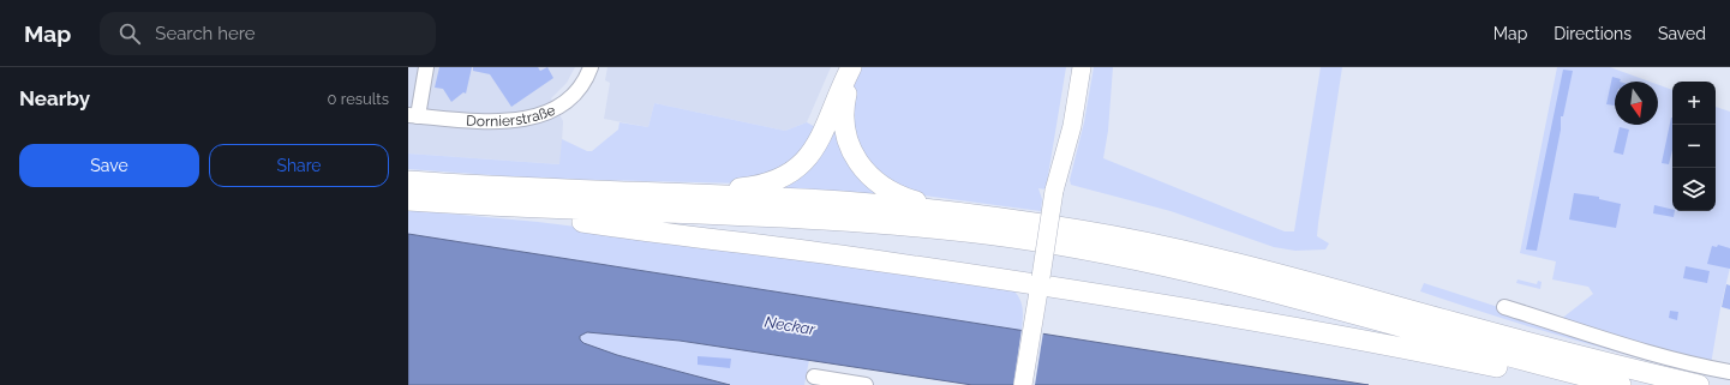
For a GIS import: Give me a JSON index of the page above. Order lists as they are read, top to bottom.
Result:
{
  "streets": {
    "street": ["Dornierstraße"]
  },
  "water": ["Neckar"],
  "north": "bottom",
  "page": {
    "header": "Map",
    "search": "Search here",
    "nav": ["Map", "Directions", "Saved"],
    "heading": ["Nearby", "0 results"],
    "map_buttons": ["+", "−"],
    "buttons": ["Save", "Share"]
  }
}
